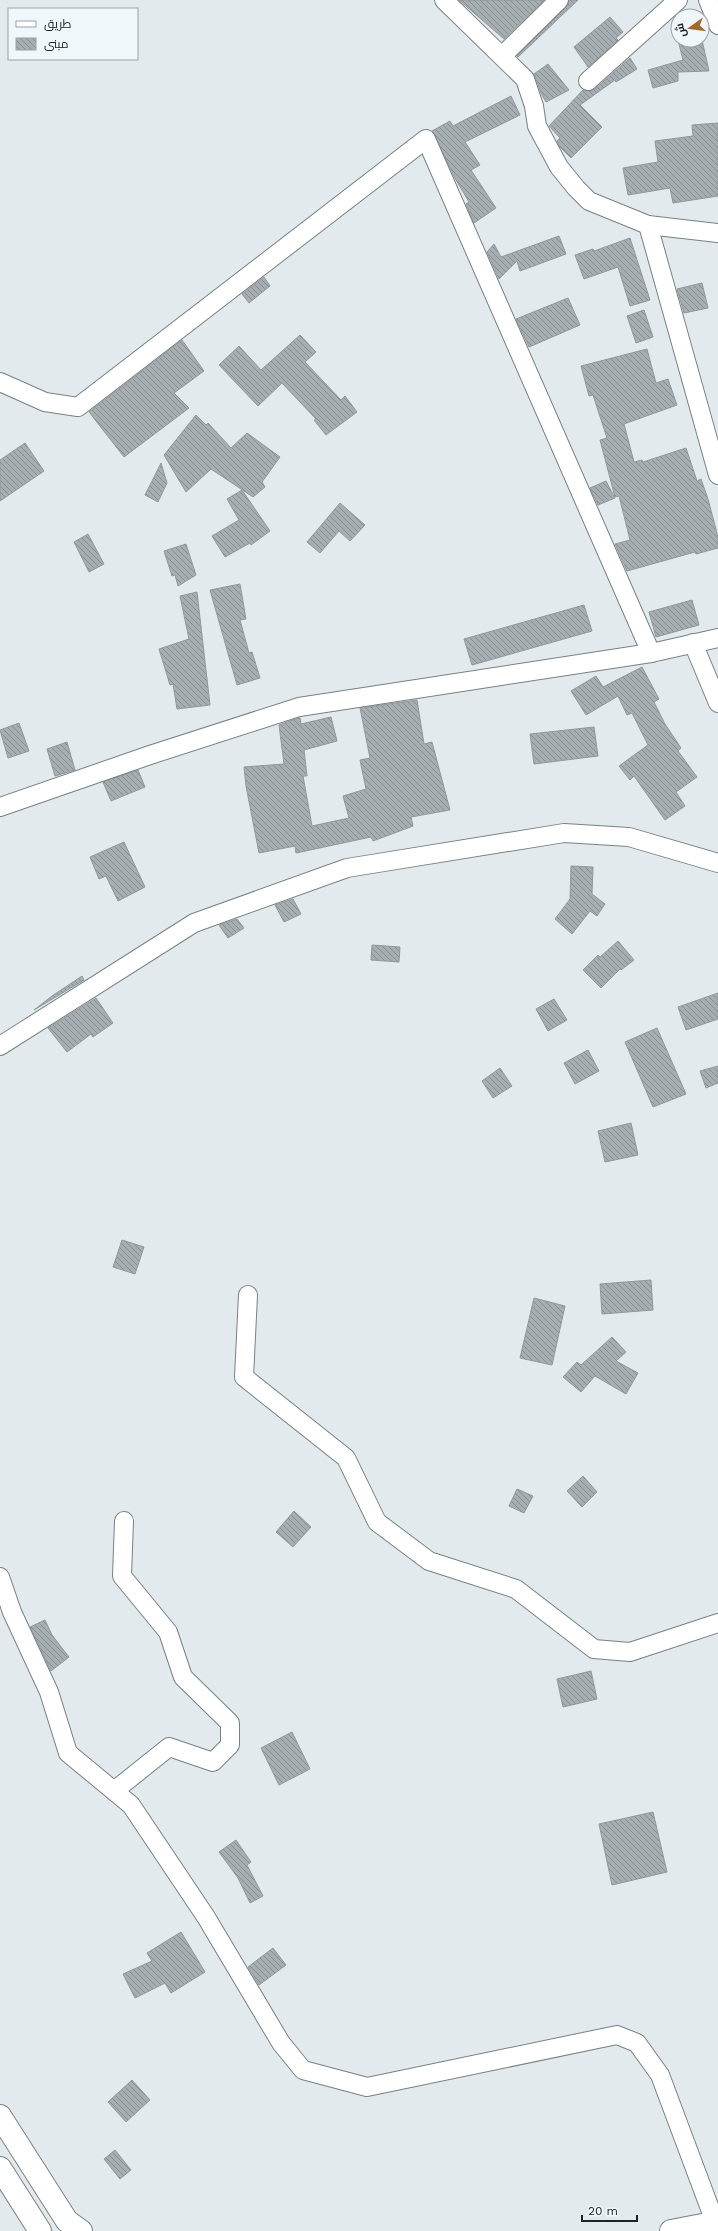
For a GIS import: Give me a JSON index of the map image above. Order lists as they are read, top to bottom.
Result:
{
  "legend": ["طريق", "مبنى"],
  "scale_bar": "20 m",
  "north": "left"
}
